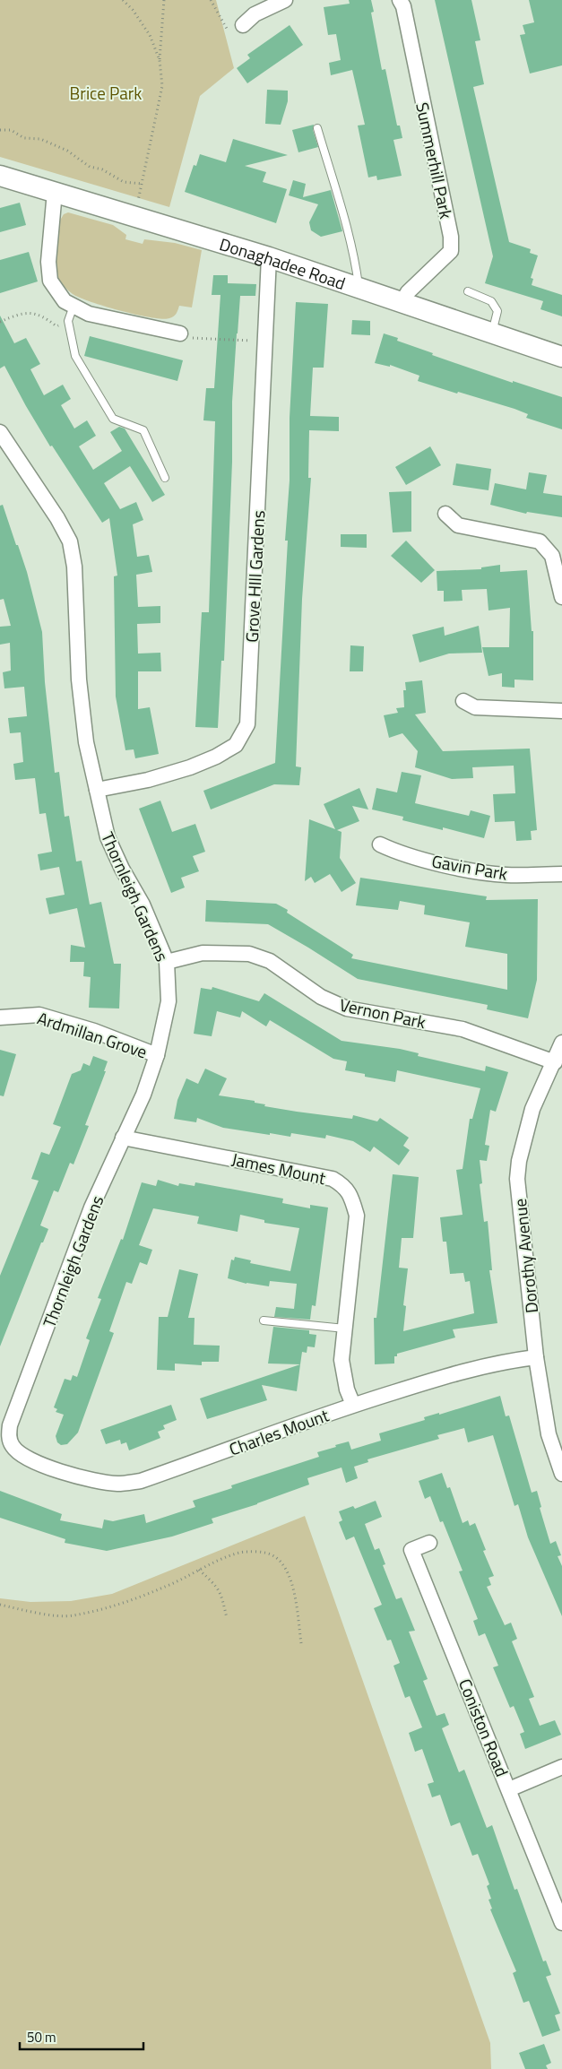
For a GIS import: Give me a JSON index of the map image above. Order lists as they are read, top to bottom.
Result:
{
  "streets": {
    "main road": ["Donaghadee Road"],
    "street": [
      "Summerhill Park",
      "Grove HIll Gardens",
      "Gavin Park",
      "Thornleigh Gardens",
      "Vernon Park",
      "Ardmillan Grove",
      "James Mount",
      "Dorothy Avenue",
      "Charles Mount",
      "Coniston Road"
    ]
  },
  "crossings": [
    ["Summerhill Park", "Donaghadee Road"],
    ["Donaghadee Road", "Grove HIll Gardens"],
    ["Grove HIll Gardens", "Thornleigh Gardens"],
    ["Thornleigh Gardens", "Vernon Park"],
    ["Thornleigh Gardens", "Ardmillan Grove"],
    ["Thornleigh Gardens", "James Mount"],
    ["Thornleigh Gardens", "Charles Mount"],
    ["Vernon Park", "Dorothy Avenue"],
    ["James Mount", "Charles Mount"],
    ["Dorothy Avenue", "Charles Mount"]
  ],
  "parks": ["Brice Park"],
  "scale_bar": "50 m"
}
